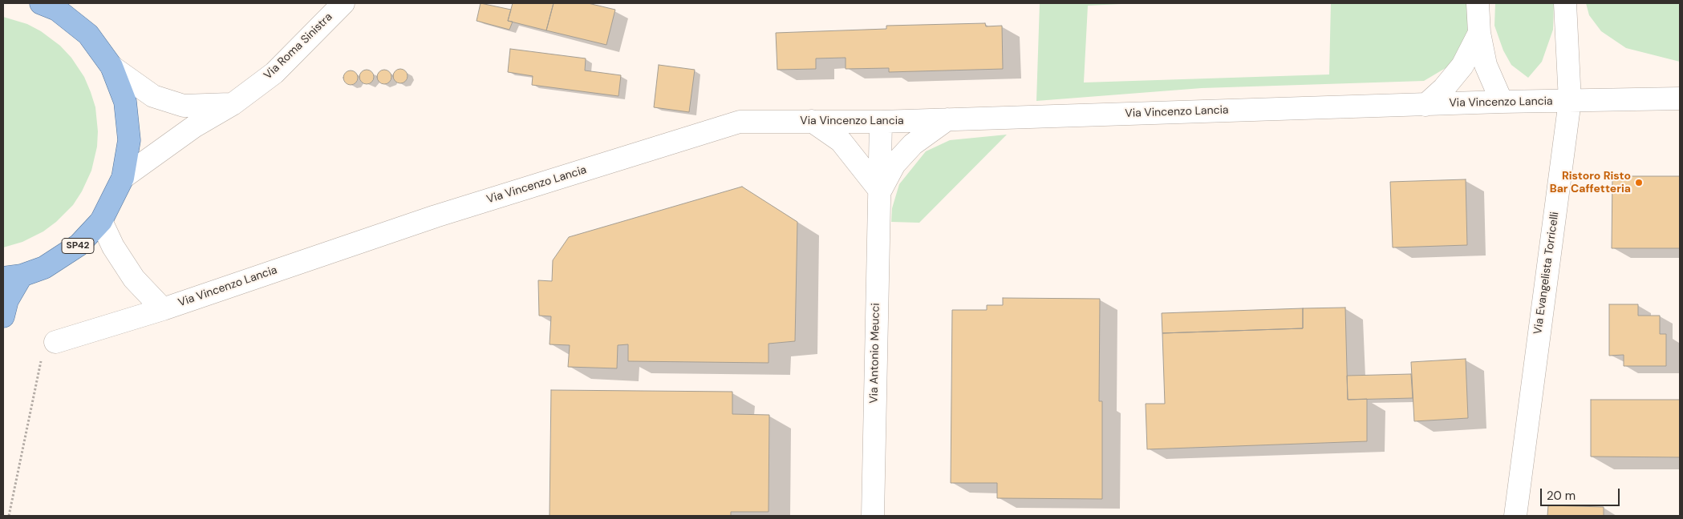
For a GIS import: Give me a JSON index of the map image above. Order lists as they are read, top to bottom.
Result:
{
  "streets": {
    "main road": ["Via Roma Sinistra", "SP42"],
    "street": ["Via Vincenzo Lancia", "Via Evangelista Torricelli", "Via Antonio Meucci"]
  },
  "crossings": [
    ["Via Roma Sinistra", "Via Vincenzo Lancia"],
    ["Via Vincenzo Lancia", "Via Evangelista Torricelli"],
    ["Via Vincenzo Lancia", "Via Antonio Meucci"]
  ],
  "places": ["Ristoro Risto Bar Caffetteria"],
  "scale_bar": "20 m"
}
